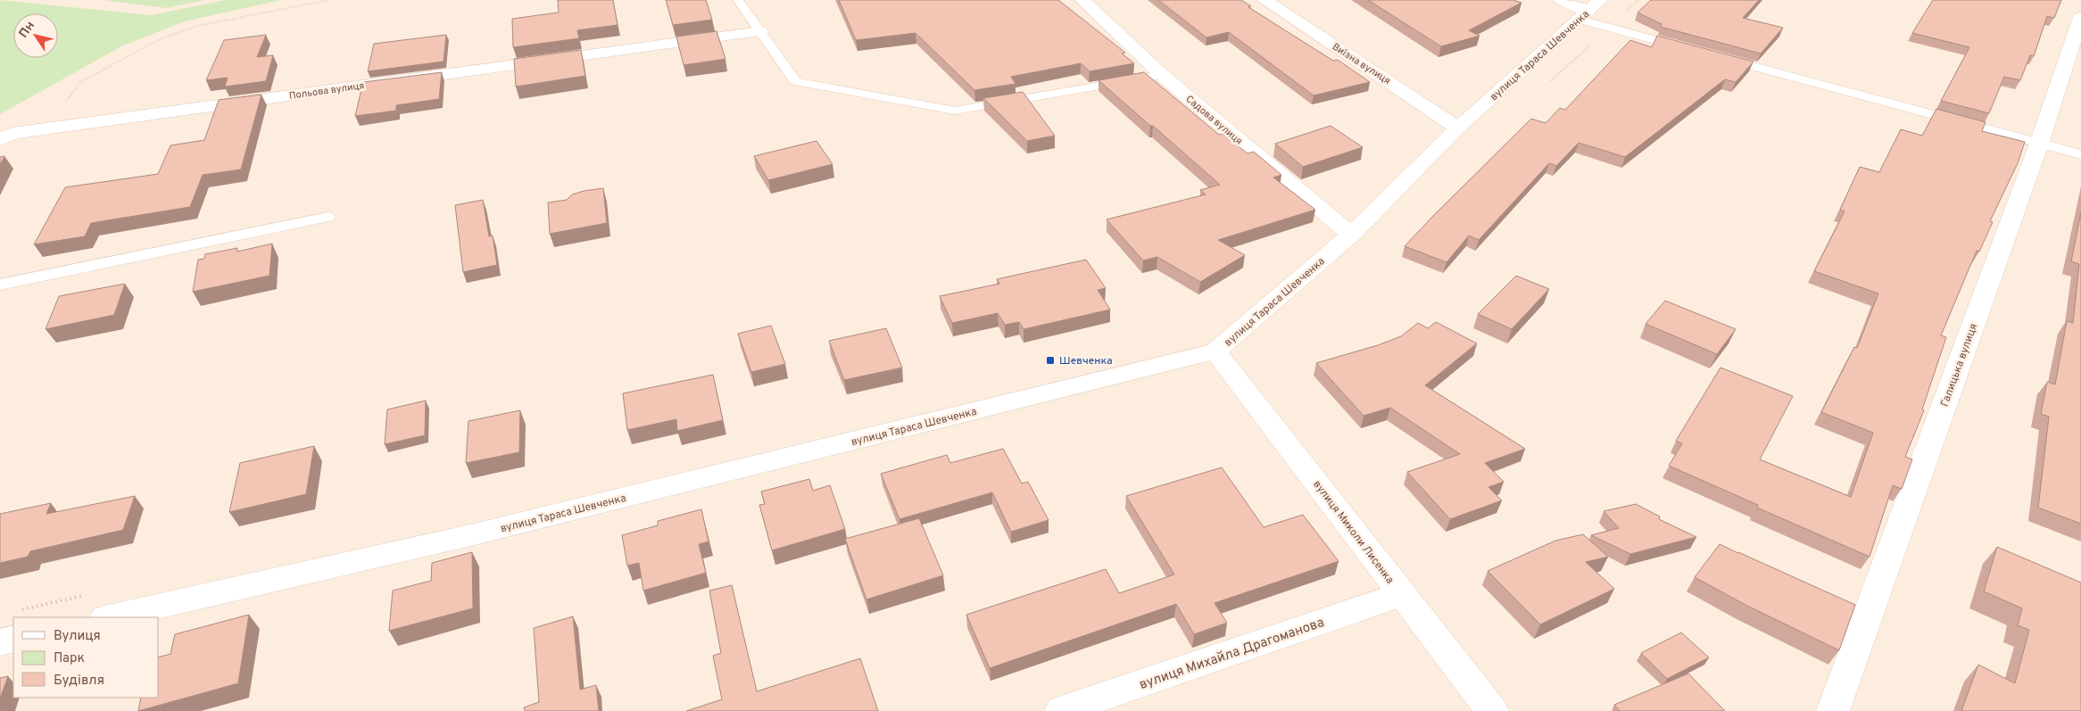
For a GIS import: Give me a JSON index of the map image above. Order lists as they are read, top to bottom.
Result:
{
  "streets": {
    "street": [
      "вулиця Тараса Шевченка",
      "Виїзна вулиця",
      "Польова вулиця",
      "Садова вулиця",
      "Галицька вулиця",
      "вулиця Миколи Лисенка",
      "вулиця Михайла Драгоманова"
    ]
  },
  "crossings": [
    ["вулиця Тараса Шевченка", "Виїзна вулиця"],
    ["вулиця Тараса Шевченка", "Садова вулиця"],
    ["вулиця Тараса Шевченка", "вулиця Миколи Лисенка"],
    ["вулиця Миколи Лисенка", "вулиця Михайла Драгоманова"]
  ],
  "places": {
    "transit": ["Шевченка"]
  },
  "legend": ["Вулиця", "Парк", "Будівля"],
  "north": "top left"
}
